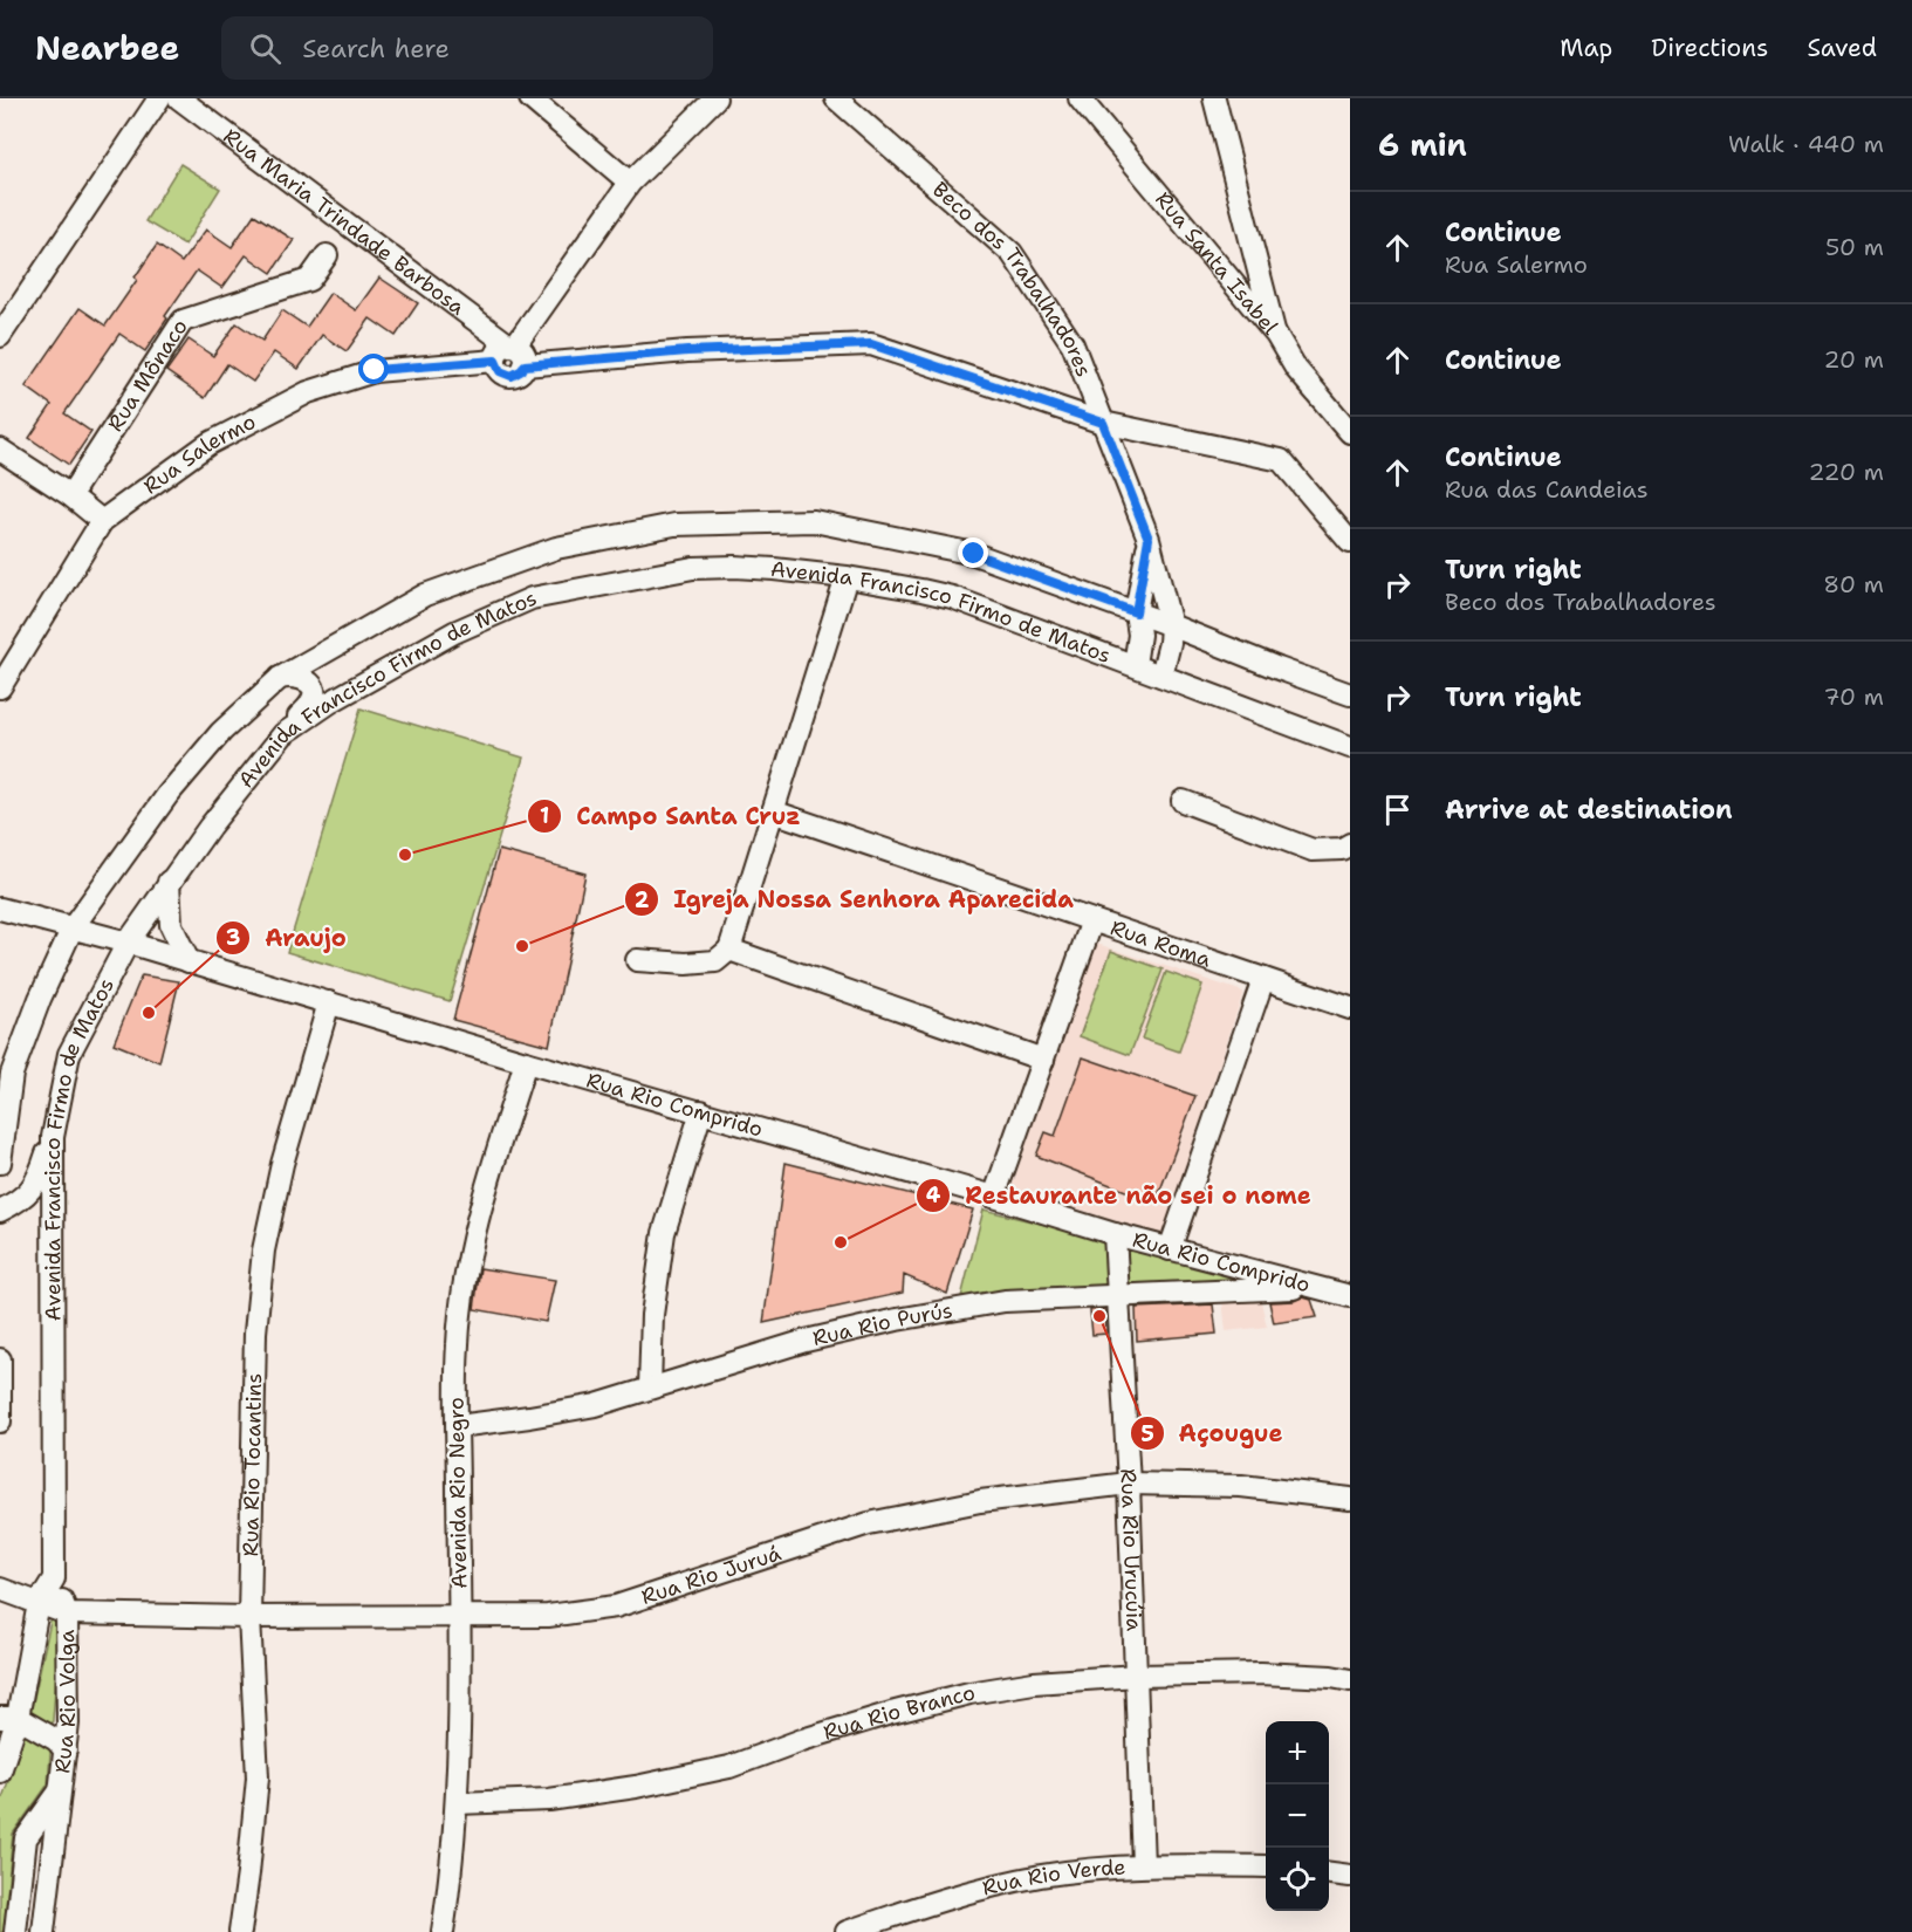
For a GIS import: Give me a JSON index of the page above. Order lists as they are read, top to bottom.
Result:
{
  "streets": {
    "street": [
      "Rua Maria Trindade Barbosa",
      "Rua Santa Isabel",
      "Beco dos Trabalhadores",
      "Rua Mônaco",
      "Rua Salermo",
      "Avenida Francisco Firmo de Matos",
      "Rua Roma",
      "Rua Rio Comprido",
      "Rua Rio Purús",
      "Rua Rio Tocantins",
      "Avenida Rio Negro",
      "Rua Rio Urucúia",
      "Rua Rio Juruá",
      "Rua Rio Volga",
      "Rua Rio Branco",
      "Rua Rio Verde"
    ]
  },
  "crossings": [
    ["Rua Maria Trindade Barbosa", "Rua Salermo"],
    ["Beco dos Trabalhadores", "Rua Salermo"],
    ["Beco dos Trabalhadores", "Avenida Francisco Firmo de Matos"],
    ["Avenida Francisco Firmo de Matos", "Rua Rio Comprido"],
    ["Avenida Francisco Firmo de Matos", "Rua Rio Juruá"],
    ["Avenida Francisco Firmo de Matos", "Rua Rio Volga"],
    ["Rua Rio Comprido", "Rua Rio Purús"],
    ["Rua Rio Comprido", "Rua Rio Tocantins"],
    ["Rua Rio Comprido", "Avenida Rio Negro"],
    ["Rua Rio Comprido", "Rua Rio Urucúia"],
    ["Rua Rio Purús", "Avenida Rio Negro"],
    ["Rua Rio Purús", "Rua Rio Urucúia"],
    ["Rua Rio Tocantins", "Rua Rio Juruá"],
    ["Avenida Rio Negro", "Rua Rio Juruá"],
    ["Avenida Rio Negro", "Rua Rio Branco"],
    ["Rua Rio Urucúia", "Rua Rio Juruá"],
    ["Rua Rio Urucúia", "Rua Rio Branco"],
    ["Rua Rio Urucúia", "Rua Rio Verde"],
    ["Rua Rio Juruá", "Rua Rio Volga"]
  ],
  "places": [
    "Campo Santa Cruz",
    "Igreja Nossa Senhora Aparecida",
    "Araujo",
    "Restaurante não sei o nome",
    "Açougue"
  ],
  "page": {
    "header": "Nearbee",
    "search": "Search here",
    "nav": ["Map", "Directions", "Saved"],
    "heading": ["6 min", "Walk · 440 m"],
    "list": [
      ["Continue", "Rua Salermo", "50 m"],
      ["Continue", "20 m"],
      ["Continue", "Rua das Candeias", "220 m"],
      ["Turn right", "Beco dos Trabalhadores", "80 m"],
      ["Turn right", "70 m"],
      "Arrive at destination"
    ],
    "map_buttons": ["+", "−"]
  }
}
